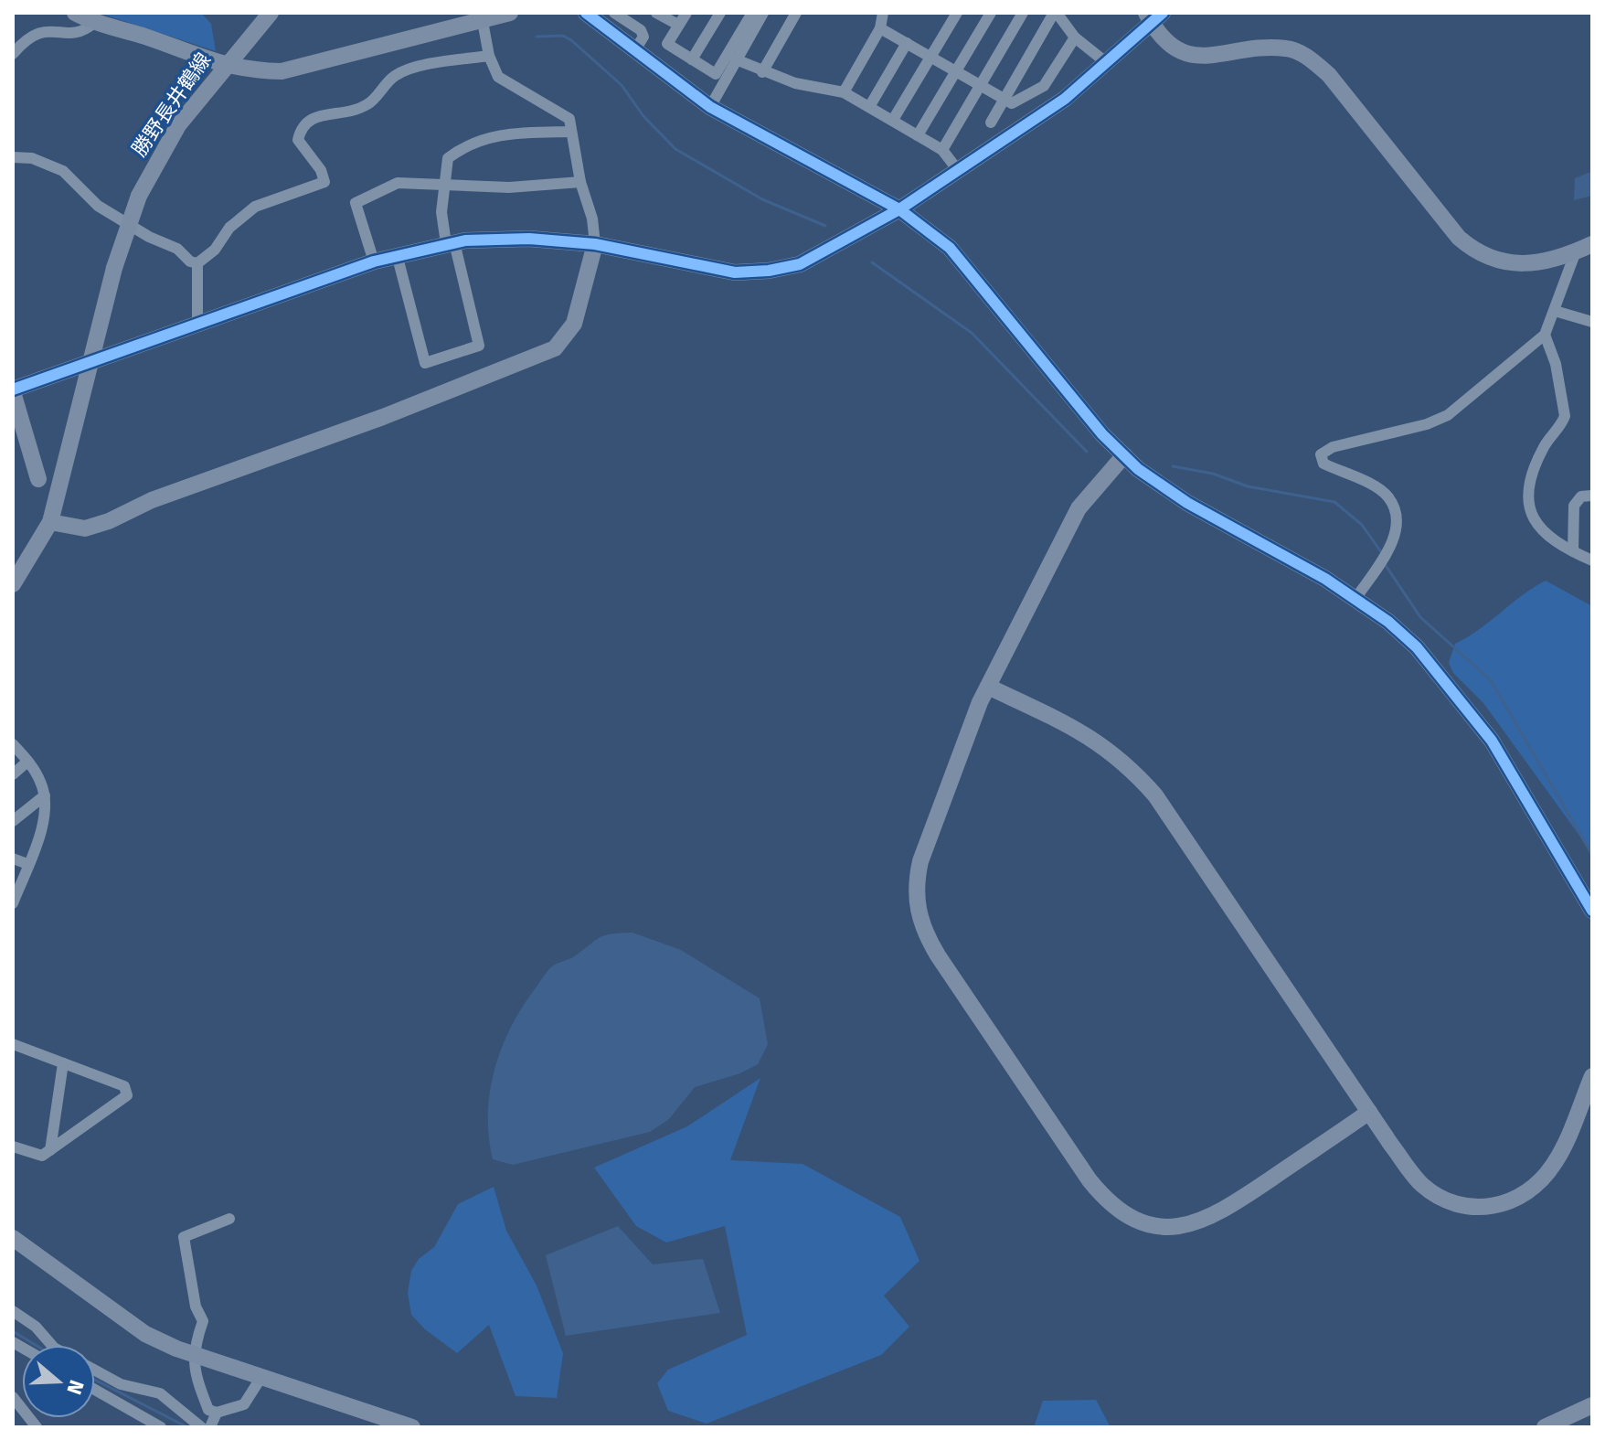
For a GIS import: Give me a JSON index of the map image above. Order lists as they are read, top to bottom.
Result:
{
  "streets": {
    "street": ["勝野長井鶴線"]
  },
  "north": "right"
}
